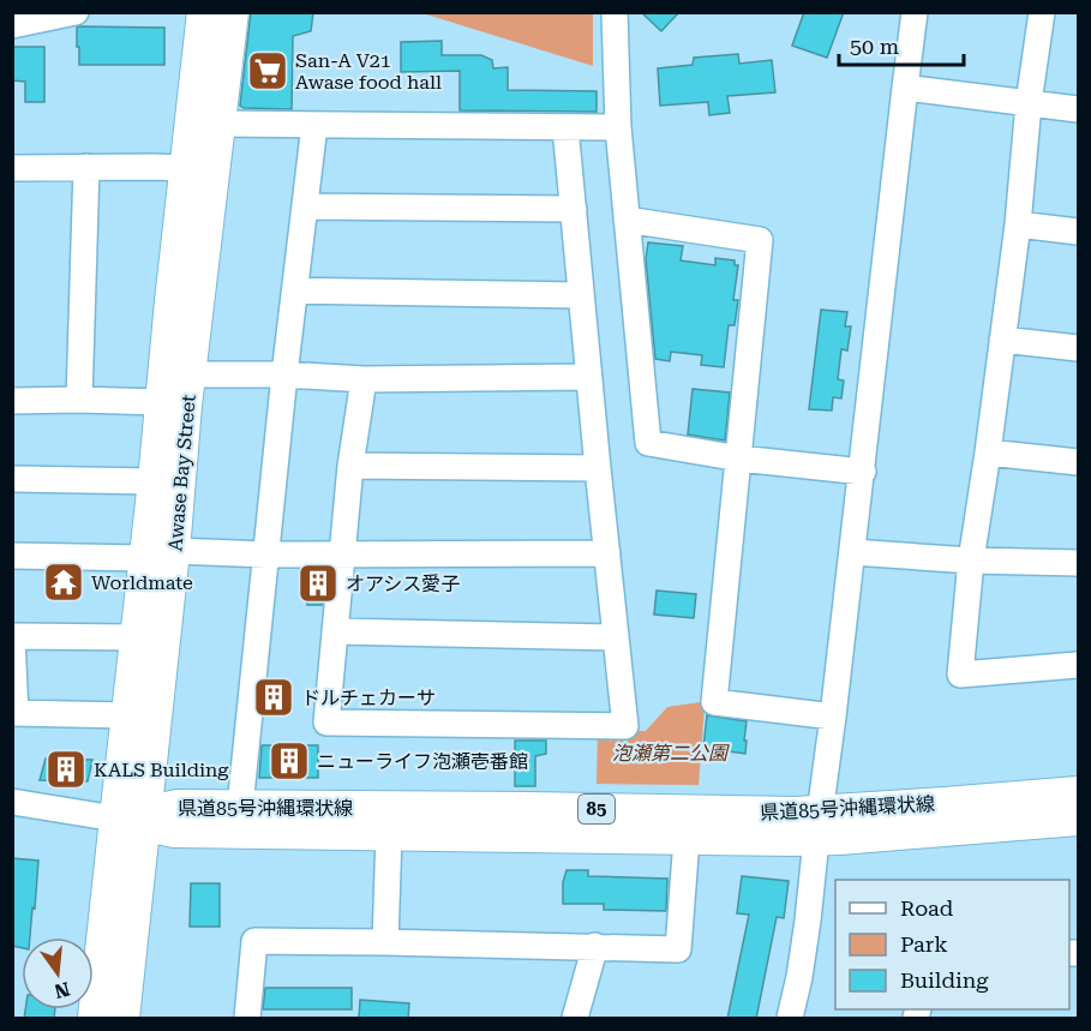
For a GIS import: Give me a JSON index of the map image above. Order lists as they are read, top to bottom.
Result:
{
  "streets": {
    "main road": ["Awase Bay Street", "県道85号沖縄環状線", "85"]
  },
  "crossings": [
    ["Awase Bay Street", "県道85号沖縄環状線"]
  ],
  "parks": ["泡瀬第二公園"],
  "places": {
    "supermarket": ["San-A V21 Awase food hall"],
    "temple": ["Worldmate"],
    "building": [
      "オアシス愛子",
      "ドルチェカーサ",
      "ニューライフ泡瀬壱番館",
      "KALS Building"
    ]
  },
  "legend": ["Road", "Park", "Building"],
  "scale_bar": "50 m",
  "north": "bottom"
}
